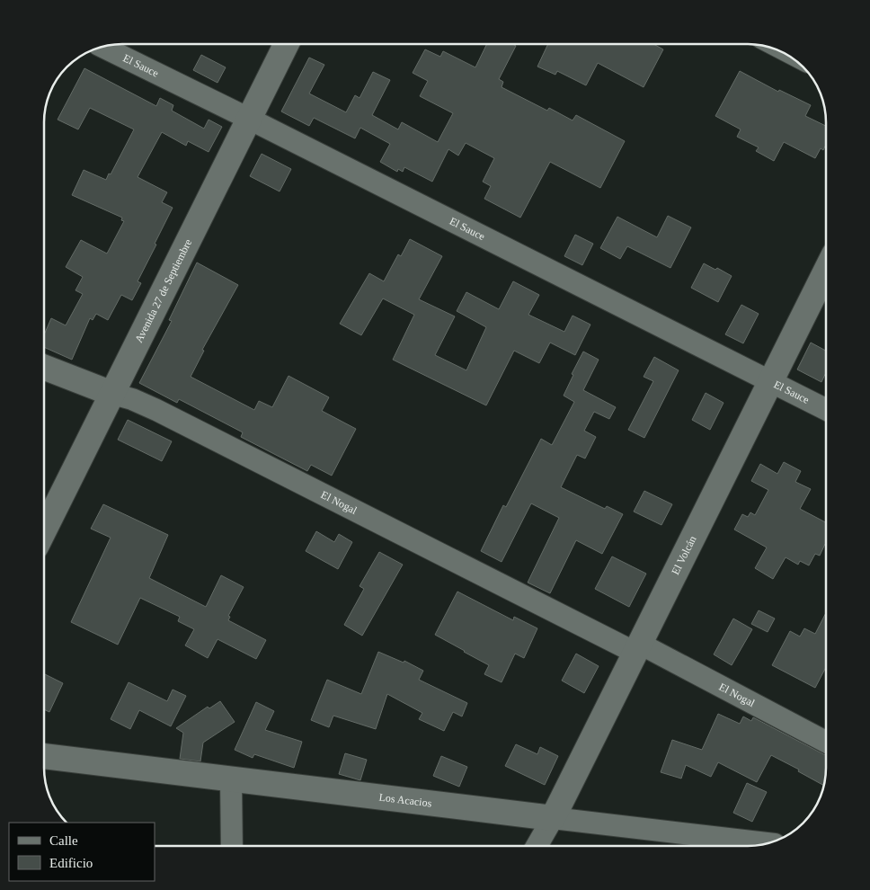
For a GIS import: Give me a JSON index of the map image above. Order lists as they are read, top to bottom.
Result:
{
  "streets": {
    "street": [
      "El Sauce",
      "Avenida 27 de Septiembre",
      "El Nogal",
      "El Volcán",
      "Los Acacios"
    ]
  },
  "crossings": [
    ["El Sauce", "Avenida 27 de Septiembre"],
    ["El Sauce", "El Volcán"],
    ["Avenida 27 de Septiembre", "El Nogal"],
    ["El Nogal", "El Volcán"],
    ["El Volcán", "Los Acacios"]
  ],
  "legend": ["Calle", "Edificio"]
}
